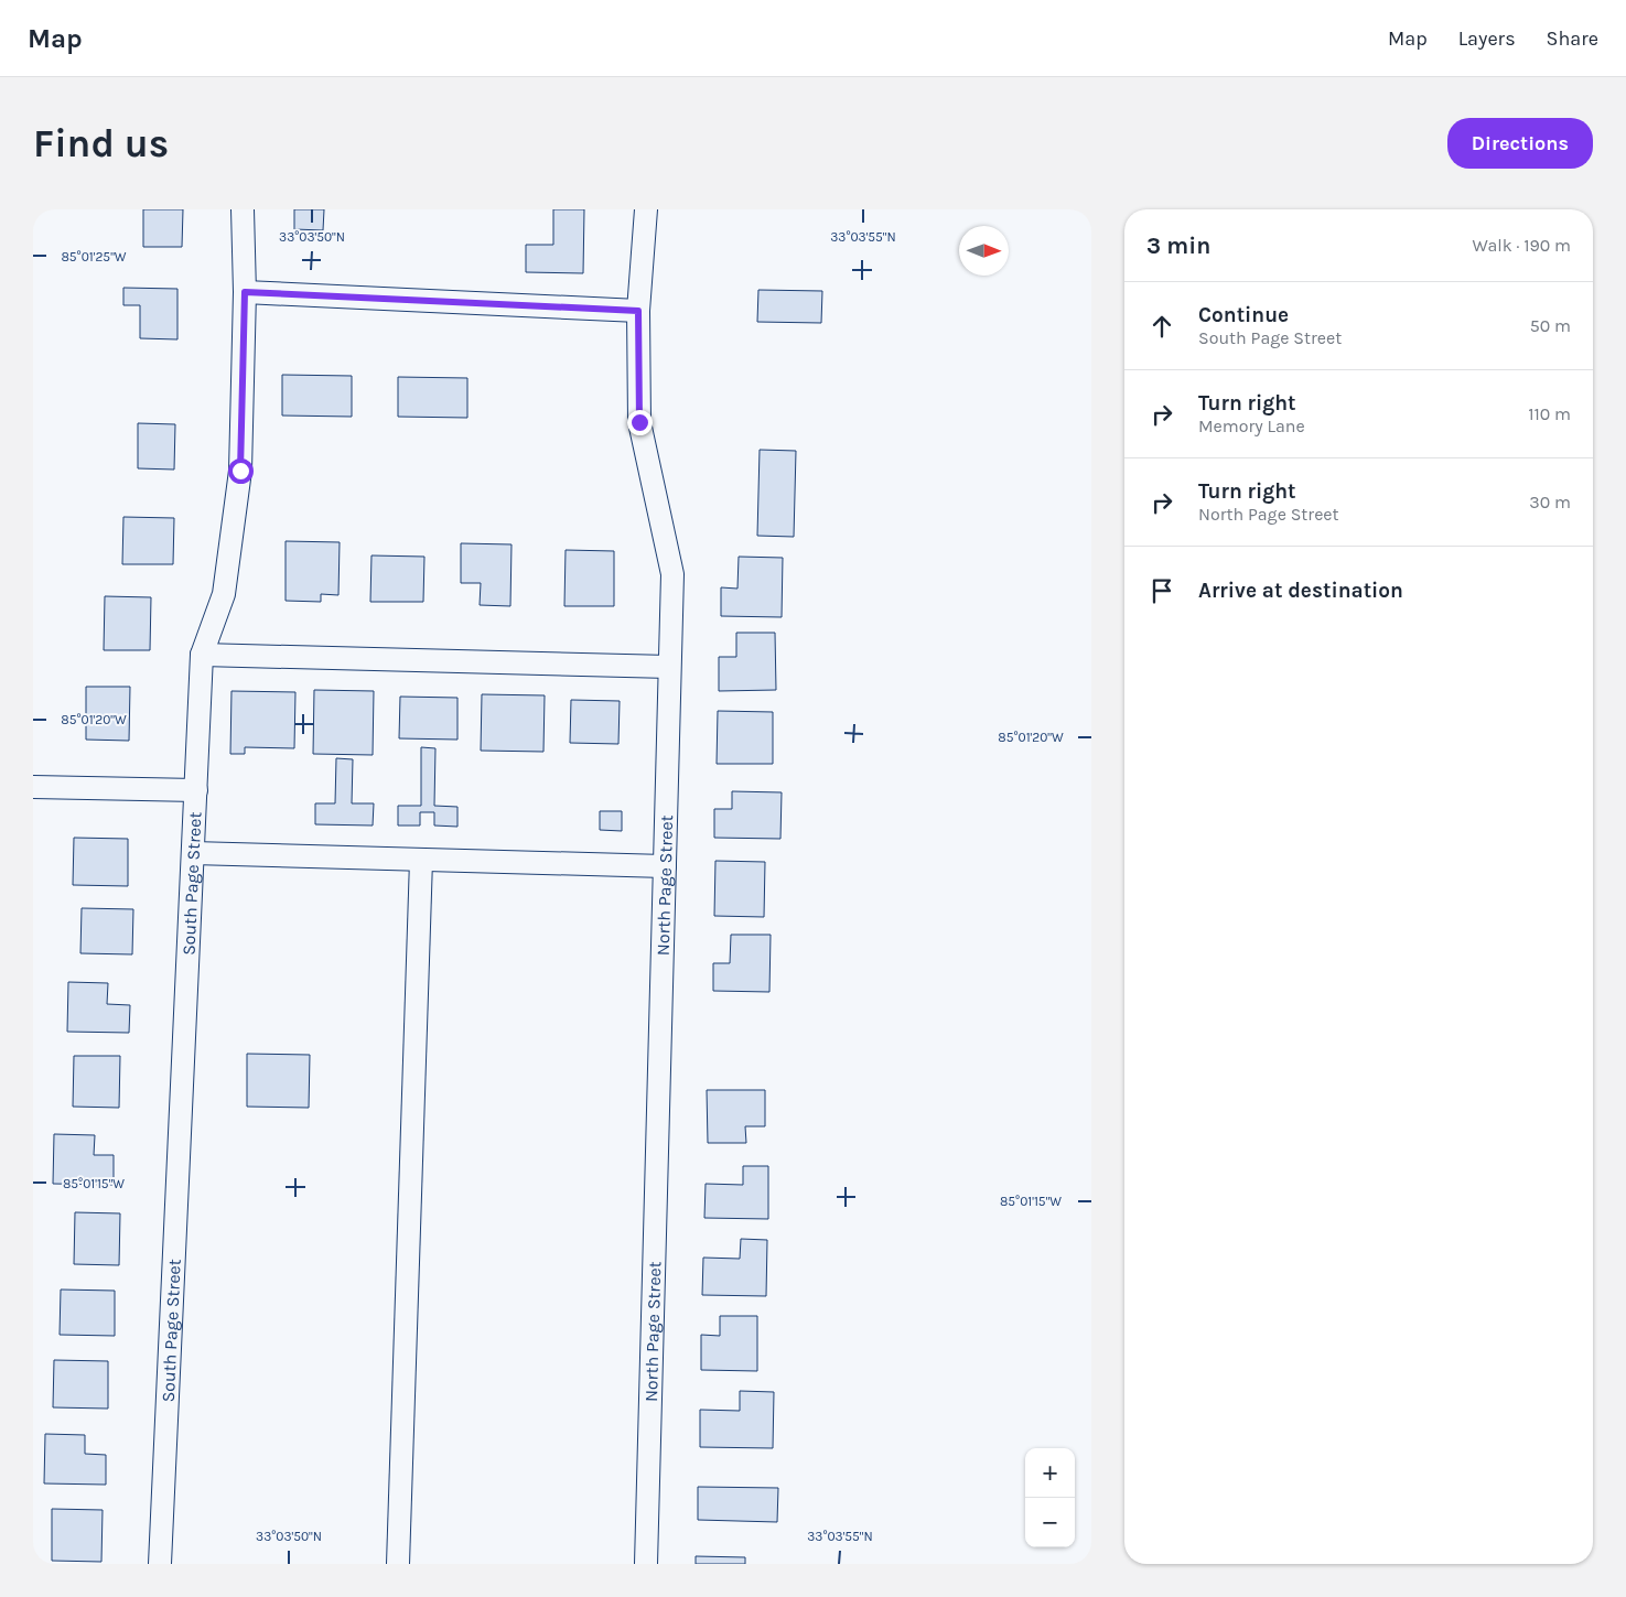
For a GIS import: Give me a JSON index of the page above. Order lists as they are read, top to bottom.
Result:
{
  "streets": {
    "street": ["South Page Street", "North Page Street"]
  },
  "north": "right",
  "page": {
    "header": "Map",
    "nav": ["Map", "Layers", "Share"],
    "buttons": "Directions",
    "title": "Find us",
    "heading": ["3 min", "Walk · 190 m"],
    "list": [
      ["Continue", "South Page Street", "50 m"],
      ["Turn right", "Memory Lane", "110 m"],
      ["Turn right", "North Page Street", "30 m"],
      "Arrive at destination"
    ],
    "map_buttons": ["+", "−"]
  },
  "coordinates": [
    "33°03'50\"N",
    "33°03'55\"N",
    "85°01'25\"W",
    "85°01'20\"W",
    "85°01'15\"W"
  ]
}
